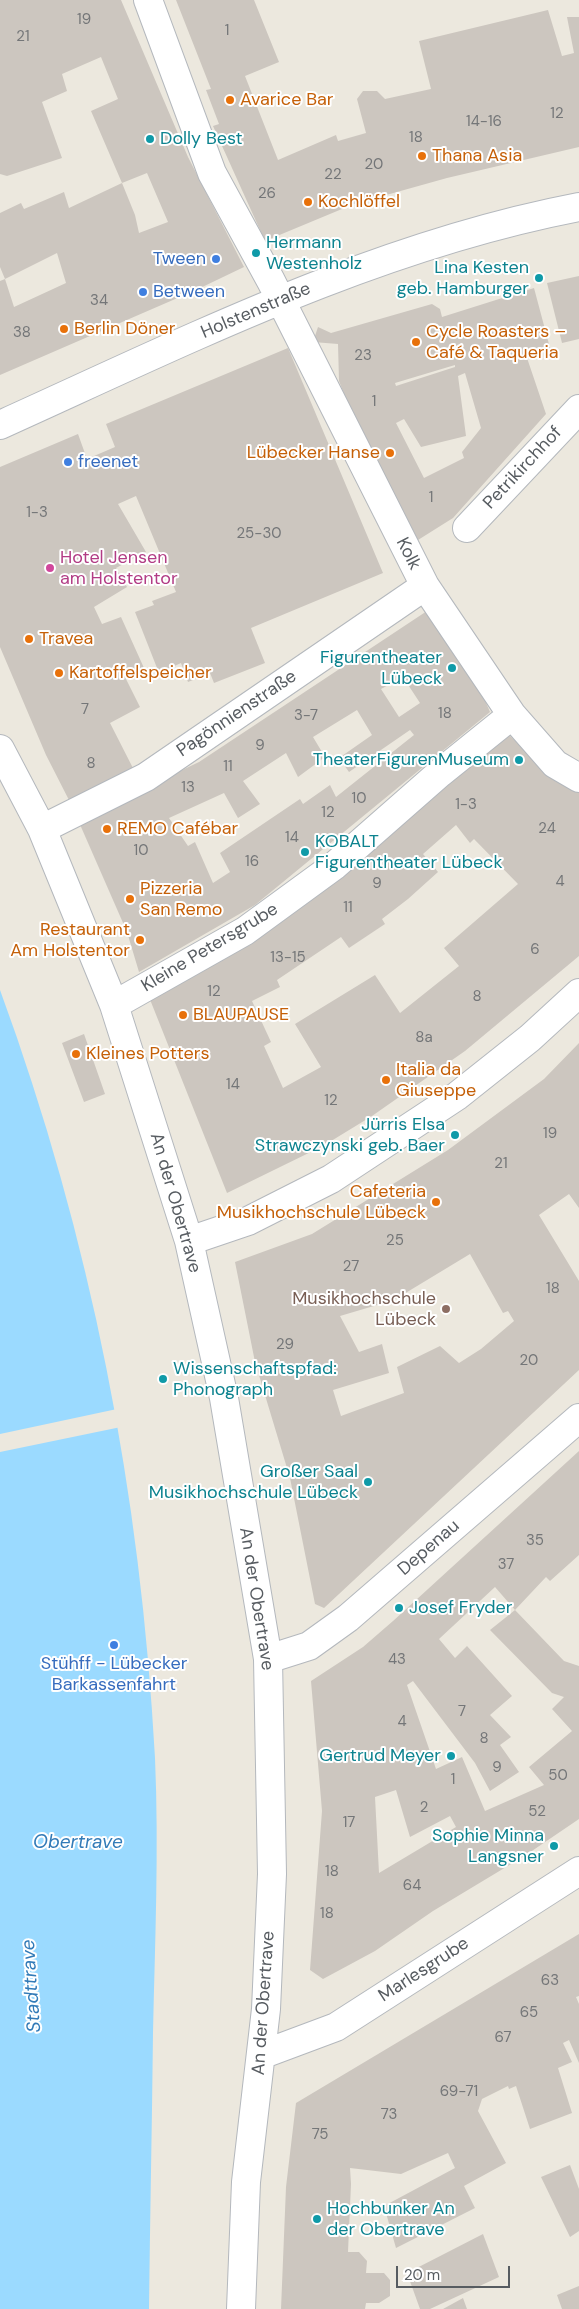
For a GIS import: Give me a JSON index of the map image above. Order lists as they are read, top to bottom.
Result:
{
  "streets": {
    "street": [
      "Holstenstraße",
      "Petrikirchhof",
      "Kolk",
      "Pagönnienstraße",
      "Kleine Petersgrube",
      "An der Obertrave",
      "Depenau",
      "Marlesgrube"
    ]
  },
  "crossings": [
    ["Holstenstraße", "Kolk"],
    ["Kolk", "Pagönnienstraße"],
    ["Kolk", "Kleine Petersgrube"],
    ["Pagönnienstraße", "An der Obertrave"],
    ["Kleine Petersgrube", "An der Obertrave"],
    ["An der Obertrave", "Depenau"],
    ["An der Obertrave", "Marlesgrube"]
  ],
  "water": ["Obertrave", "Stadttrave"],
  "places": [
    "Avarice Bar",
    "Dolly Best",
    "Thana Asia",
    "Kochlöffel",
    "Hermann Westenholz",
    "Tween",
    "Lina Kesten geb. Hamburger",
    "Between",
    "Berlin Döner",
    "Cycle Roasters – Café & Taqueria",
    "Lübecker Hanse",
    "freenet",
    "Hotel Jensen am Holstentor",
    "Travea",
    "Figurentheater Lübeck",
    "Kartoffelspeicher",
    "TheaterFigurenMuseum",
    "REMO Cafébar",
    "KOBALT Figurentheater Lübeck",
    "Pizzeria San Remo",
    "Restaurant Am Holstentor",
    "BLAUPAUSE",
    "Kleines Potters",
    "Italia da Giuseppe",
    "Jürris Elsa Strawczynski geb. Baer",
    "Cafeteria Musikhochschule Lübeck",
    "Musikhochschule Lübeck",
    "Wissenschaftspfad: Phonograph",
    "Großer Saal Musikhochschule Lübeck",
    "Josef Fryder",
    "Stühff - Lübecker Barkassenfahrt",
    "Gertrud Meyer",
    "Sophie Minna Langsner",
    "Hochbunker An der Obertrave"
  ],
  "house_numbers": [
    "19",
    "1",
    "21",
    "12",
    "14-16",
    "18",
    "20",
    "22",
    "26",
    "34",
    "38",
    "23",
    "1",
    "1",
    "1-3",
    "25-30",
    "7",
    "18",
    "3-7",
    "9",
    "8",
    "11",
    "13",
    "10",
    "1-3",
    "12",
    "24",
    "14",
    "10",
    "16",
    "4",
    "9",
    "11",
    "6",
    "13-15",
    "12",
    "8",
    "8a",
    "14",
    "12",
    "19",
    "21",
    "25",
    "27",
    "18",
    "29",
    "20",
    "35",
    "37",
    "43",
    "7",
    "4",
    "8",
    "9",
    "50",
    "1",
    "2",
    "52",
    "17",
    "18",
    "64",
    "18",
    "63",
    "65",
    "67",
    "69-71",
    "73",
    "75"
  ],
  "scale_bar": "20 m"
}
